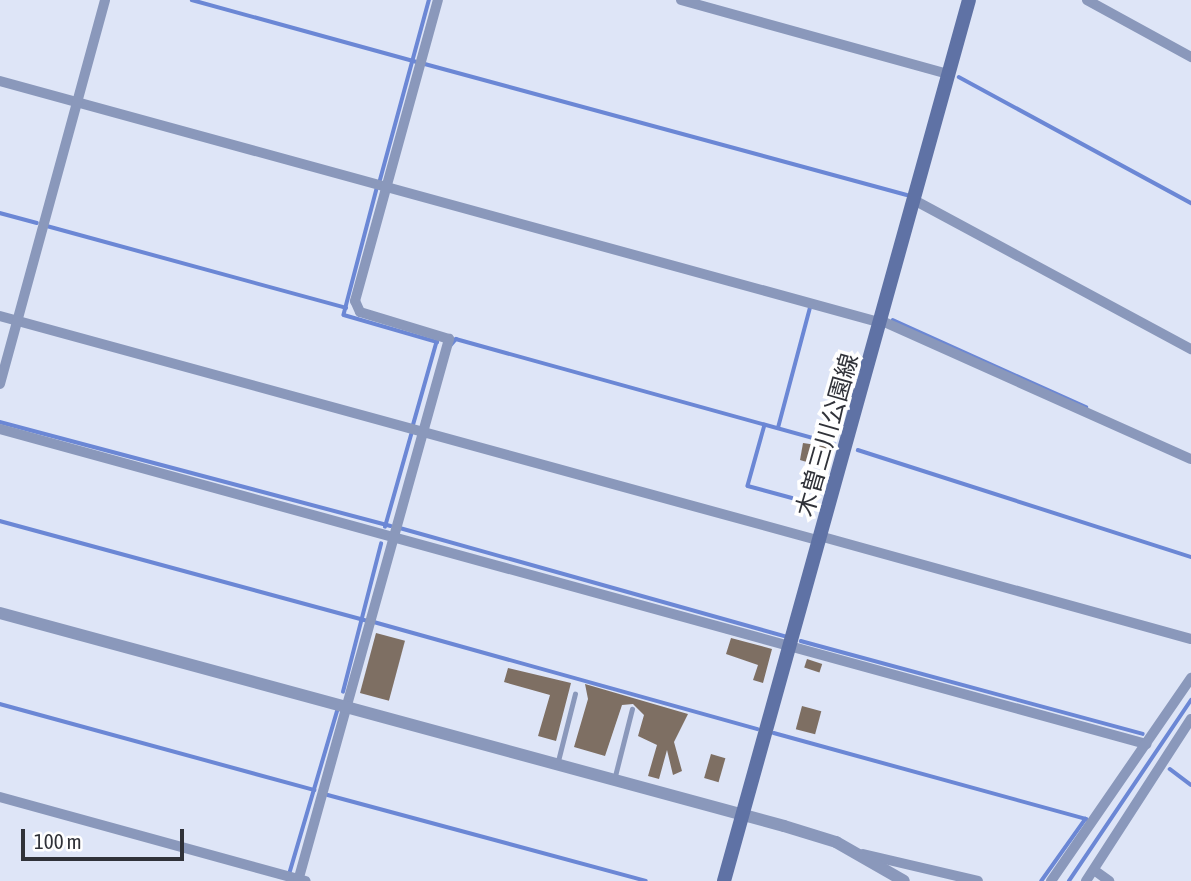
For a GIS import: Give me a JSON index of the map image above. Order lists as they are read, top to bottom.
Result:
{
  "streets": {
    "main road": ["木曽三川公園線"]
  },
  "scale_bar": "100 m"
}
